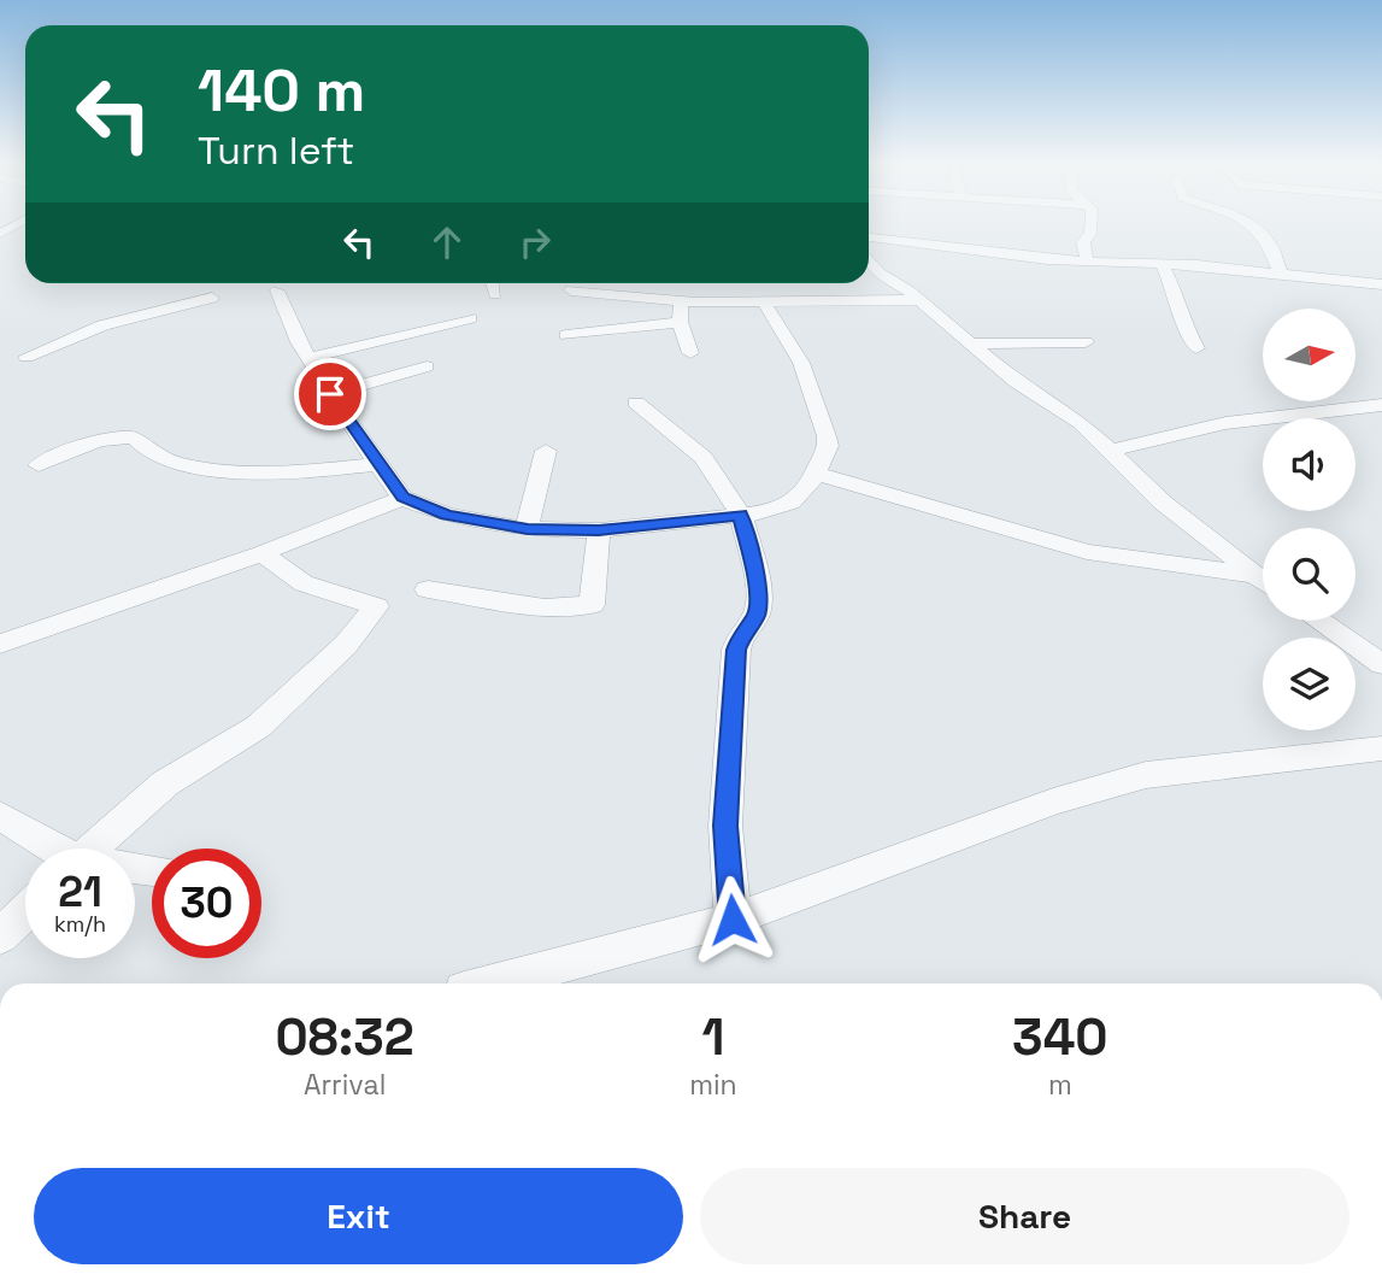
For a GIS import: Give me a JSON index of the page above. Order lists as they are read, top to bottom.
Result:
{
  "north": "right",
  "page": {
    "turn": ["140 m", "Turn left"],
    "speed": "21 km/h",
    "limit": "30",
    "eta": [
      "08:32",
      "Arrival",
      "1",
      "min",
      "340",
      "m"
    ],
    "buttons": ["Exit", "Share"]
  }
}
